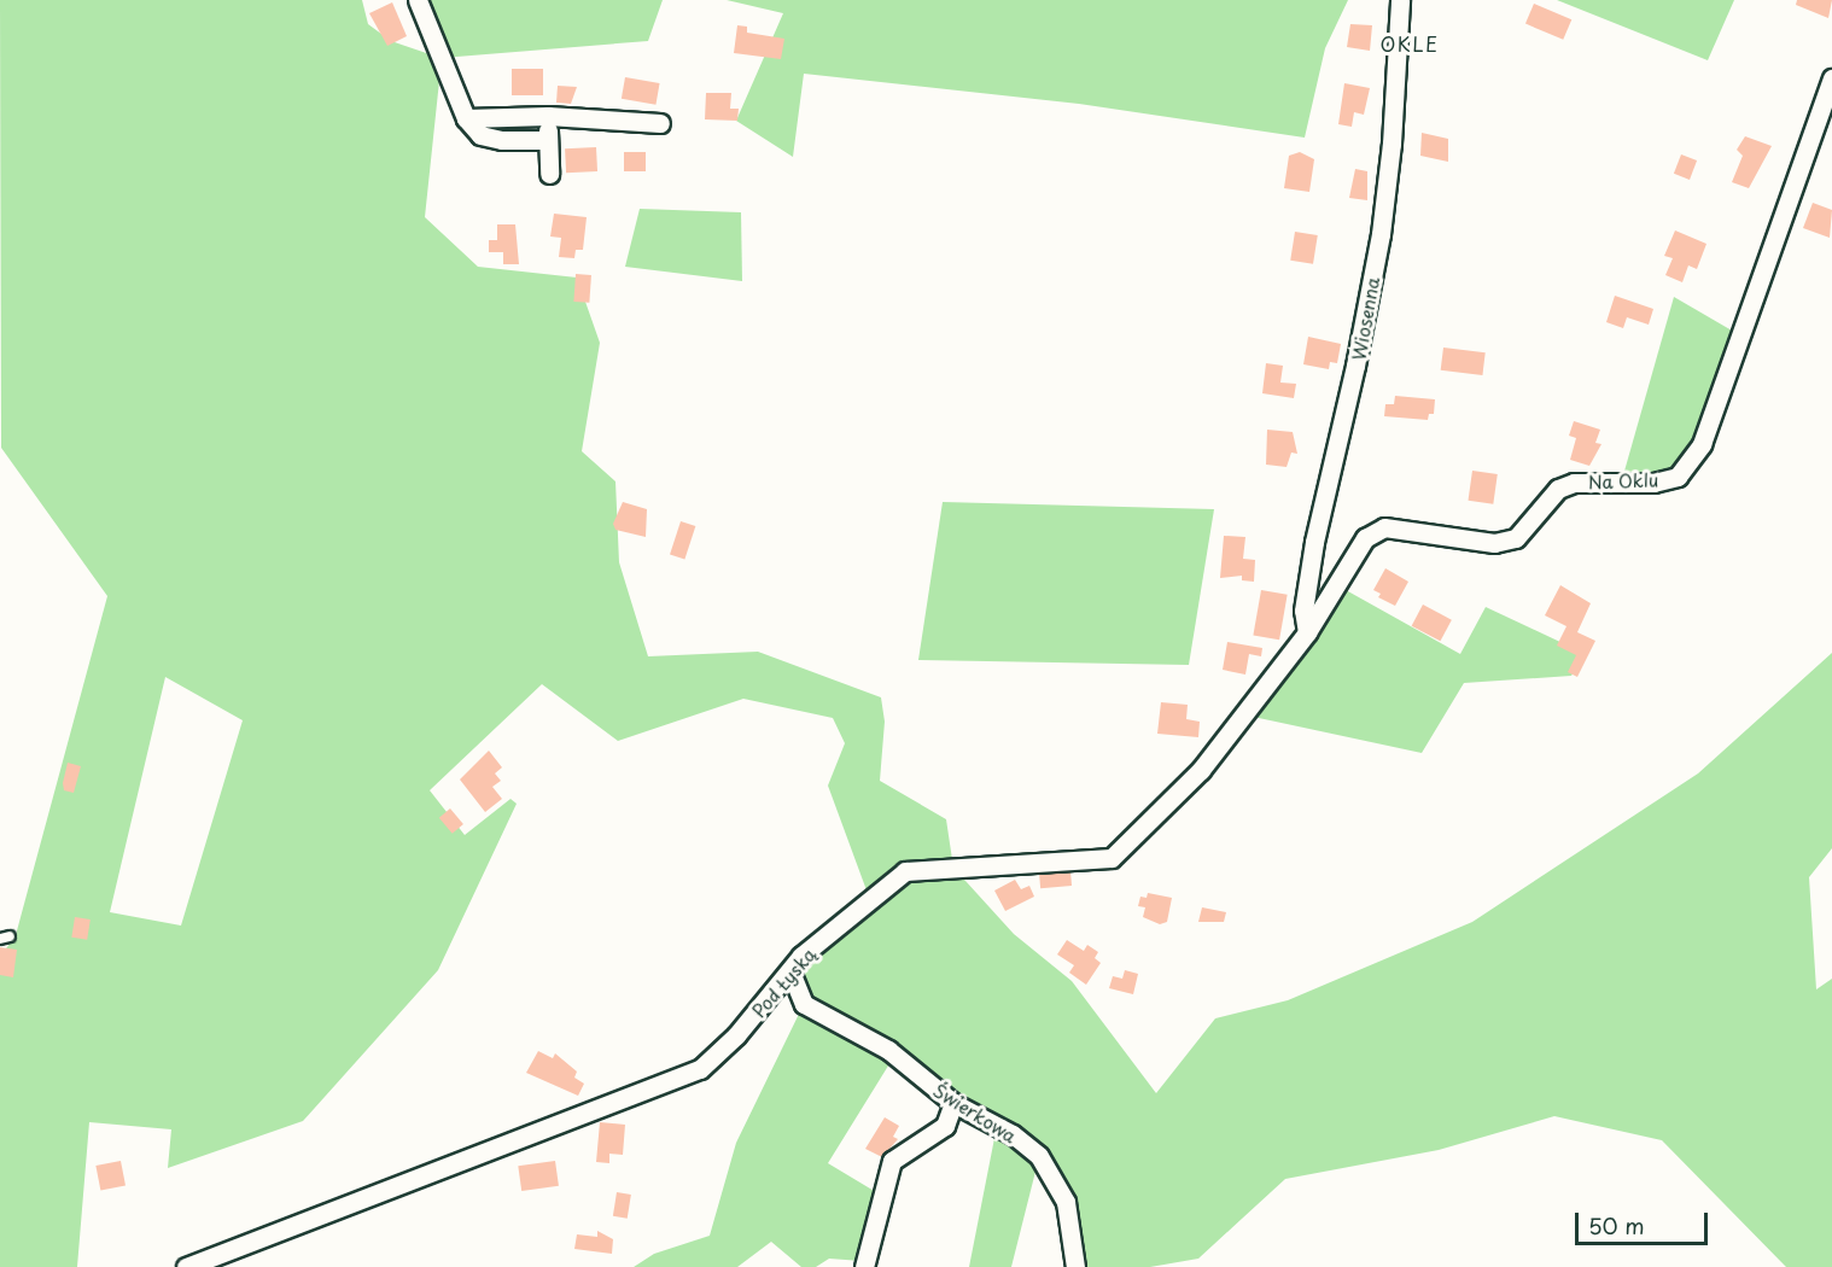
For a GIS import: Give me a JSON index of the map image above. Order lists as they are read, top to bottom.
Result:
{
  "streets": {
    "street": [
      "Wiosenna",
      "Na Oklu",
      "Pod Łyską",
      "Świerkowa"
    ]
  },
  "crossings": [
    ["Wiosenna", "Na Oklu"],
    ["Wiosenna", "Pod Łyską"],
    ["Na Oklu", "Pod Łyską"],
    ["Pod Łyską", "Świerkowa"]
  ],
  "districts": ["OKLE"],
  "scale_bar": "50 m"
}
